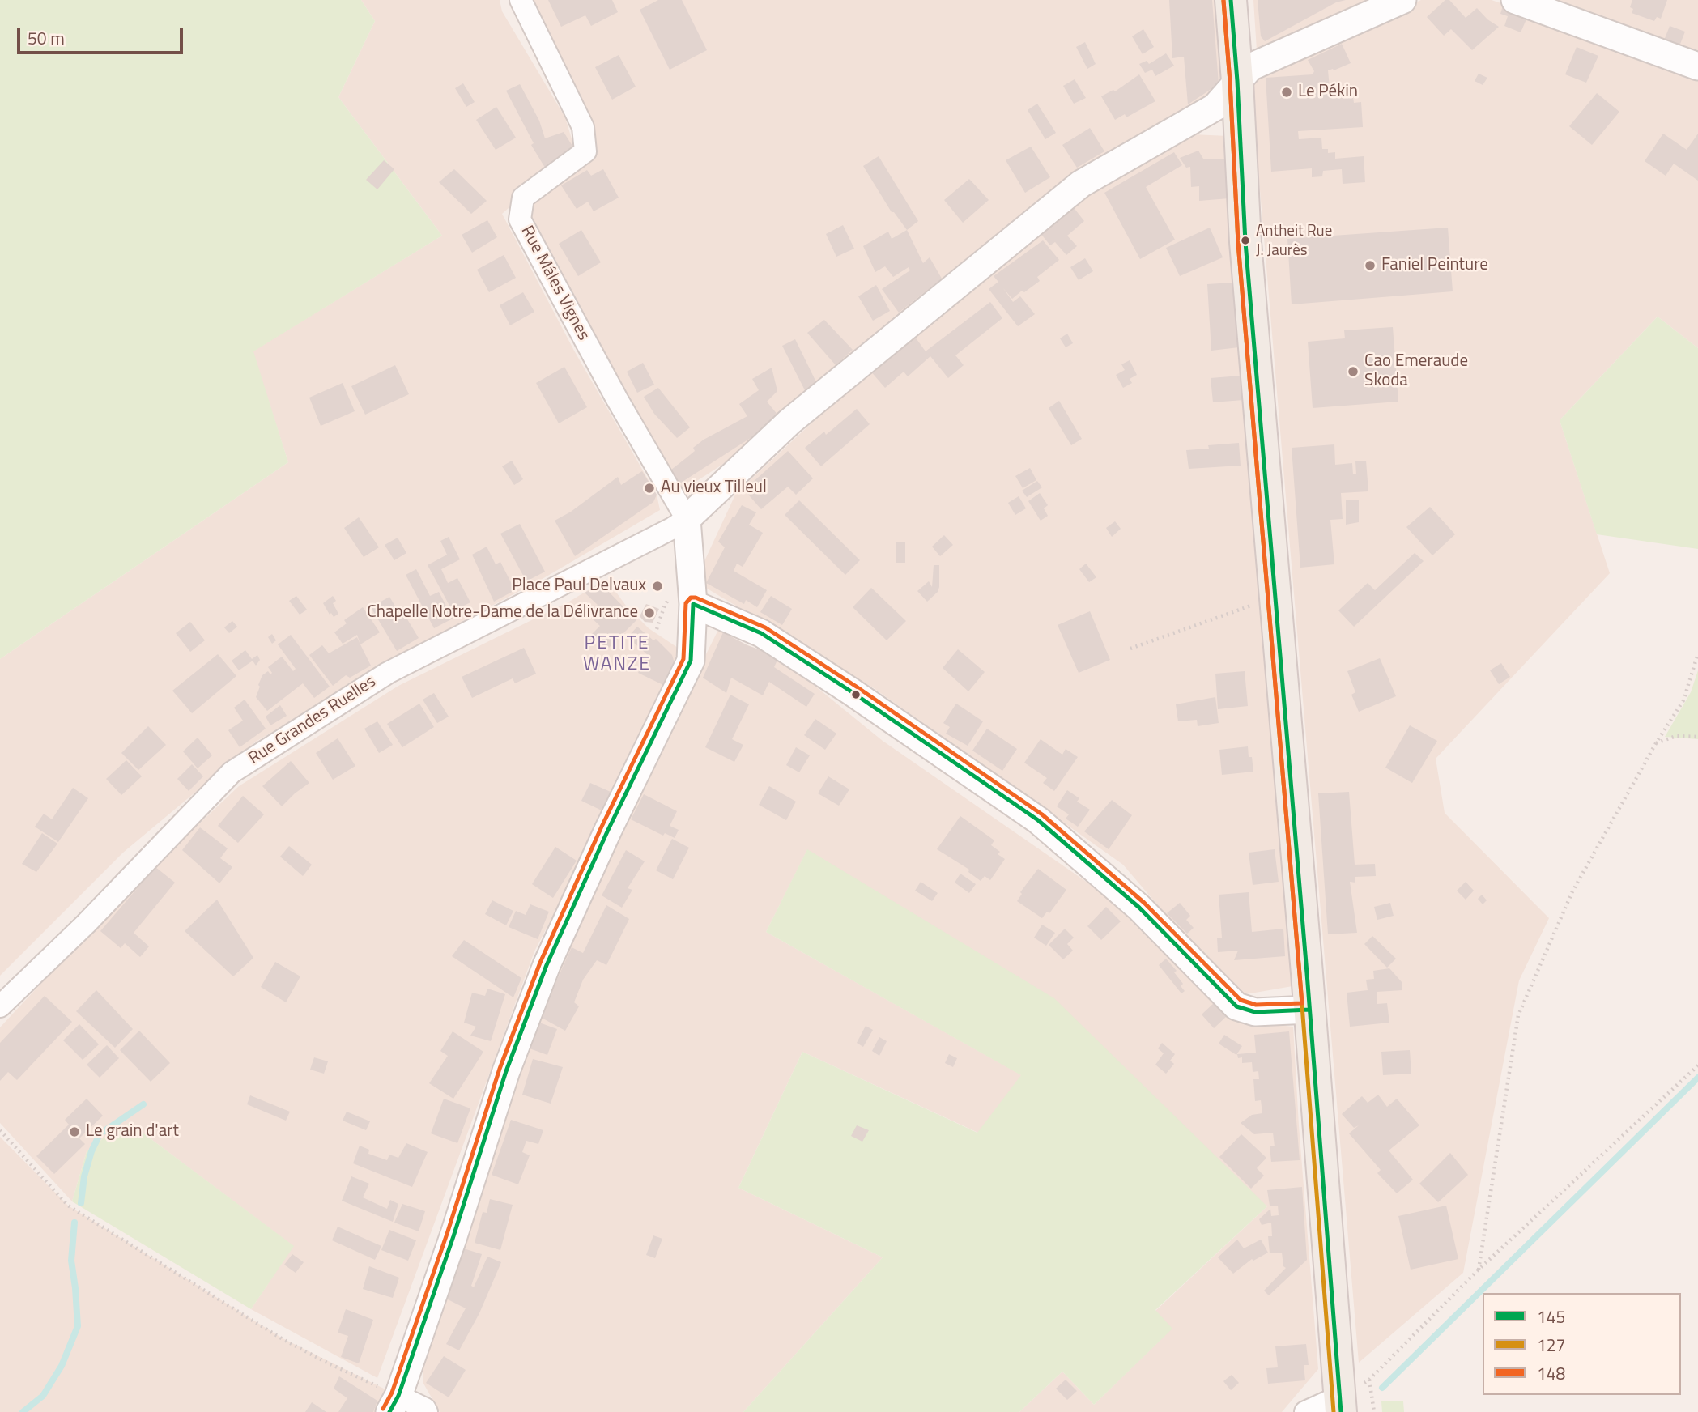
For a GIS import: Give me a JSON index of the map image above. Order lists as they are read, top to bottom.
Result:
{
  "streets": {
    "street": ["Rue Mâles Vignes", "Rue Grandes Ruelles"]
  },
  "crossings": [
    ["Rue Mâles Vignes", "Rue Grandes Ruelles"]
  ],
  "districts": ["PETITE WANZE"],
  "places": [
    "Le Pékin",
    "Antheit Rue J. Jaurès",
    "Faniel Peinture",
    "Cao Emeraude Skoda",
    "Au vieux Tilleul",
    "Place Paul Delvaux",
    "Chapelle Notre-Dame de la Délivrance",
    "Le grain d'art"
  ],
  "lines": ["transit line 145", "transit line 127", "transit line 148"],
  "legend": ["145", "127", "148"],
  "scale_bar": "50 m"
}
